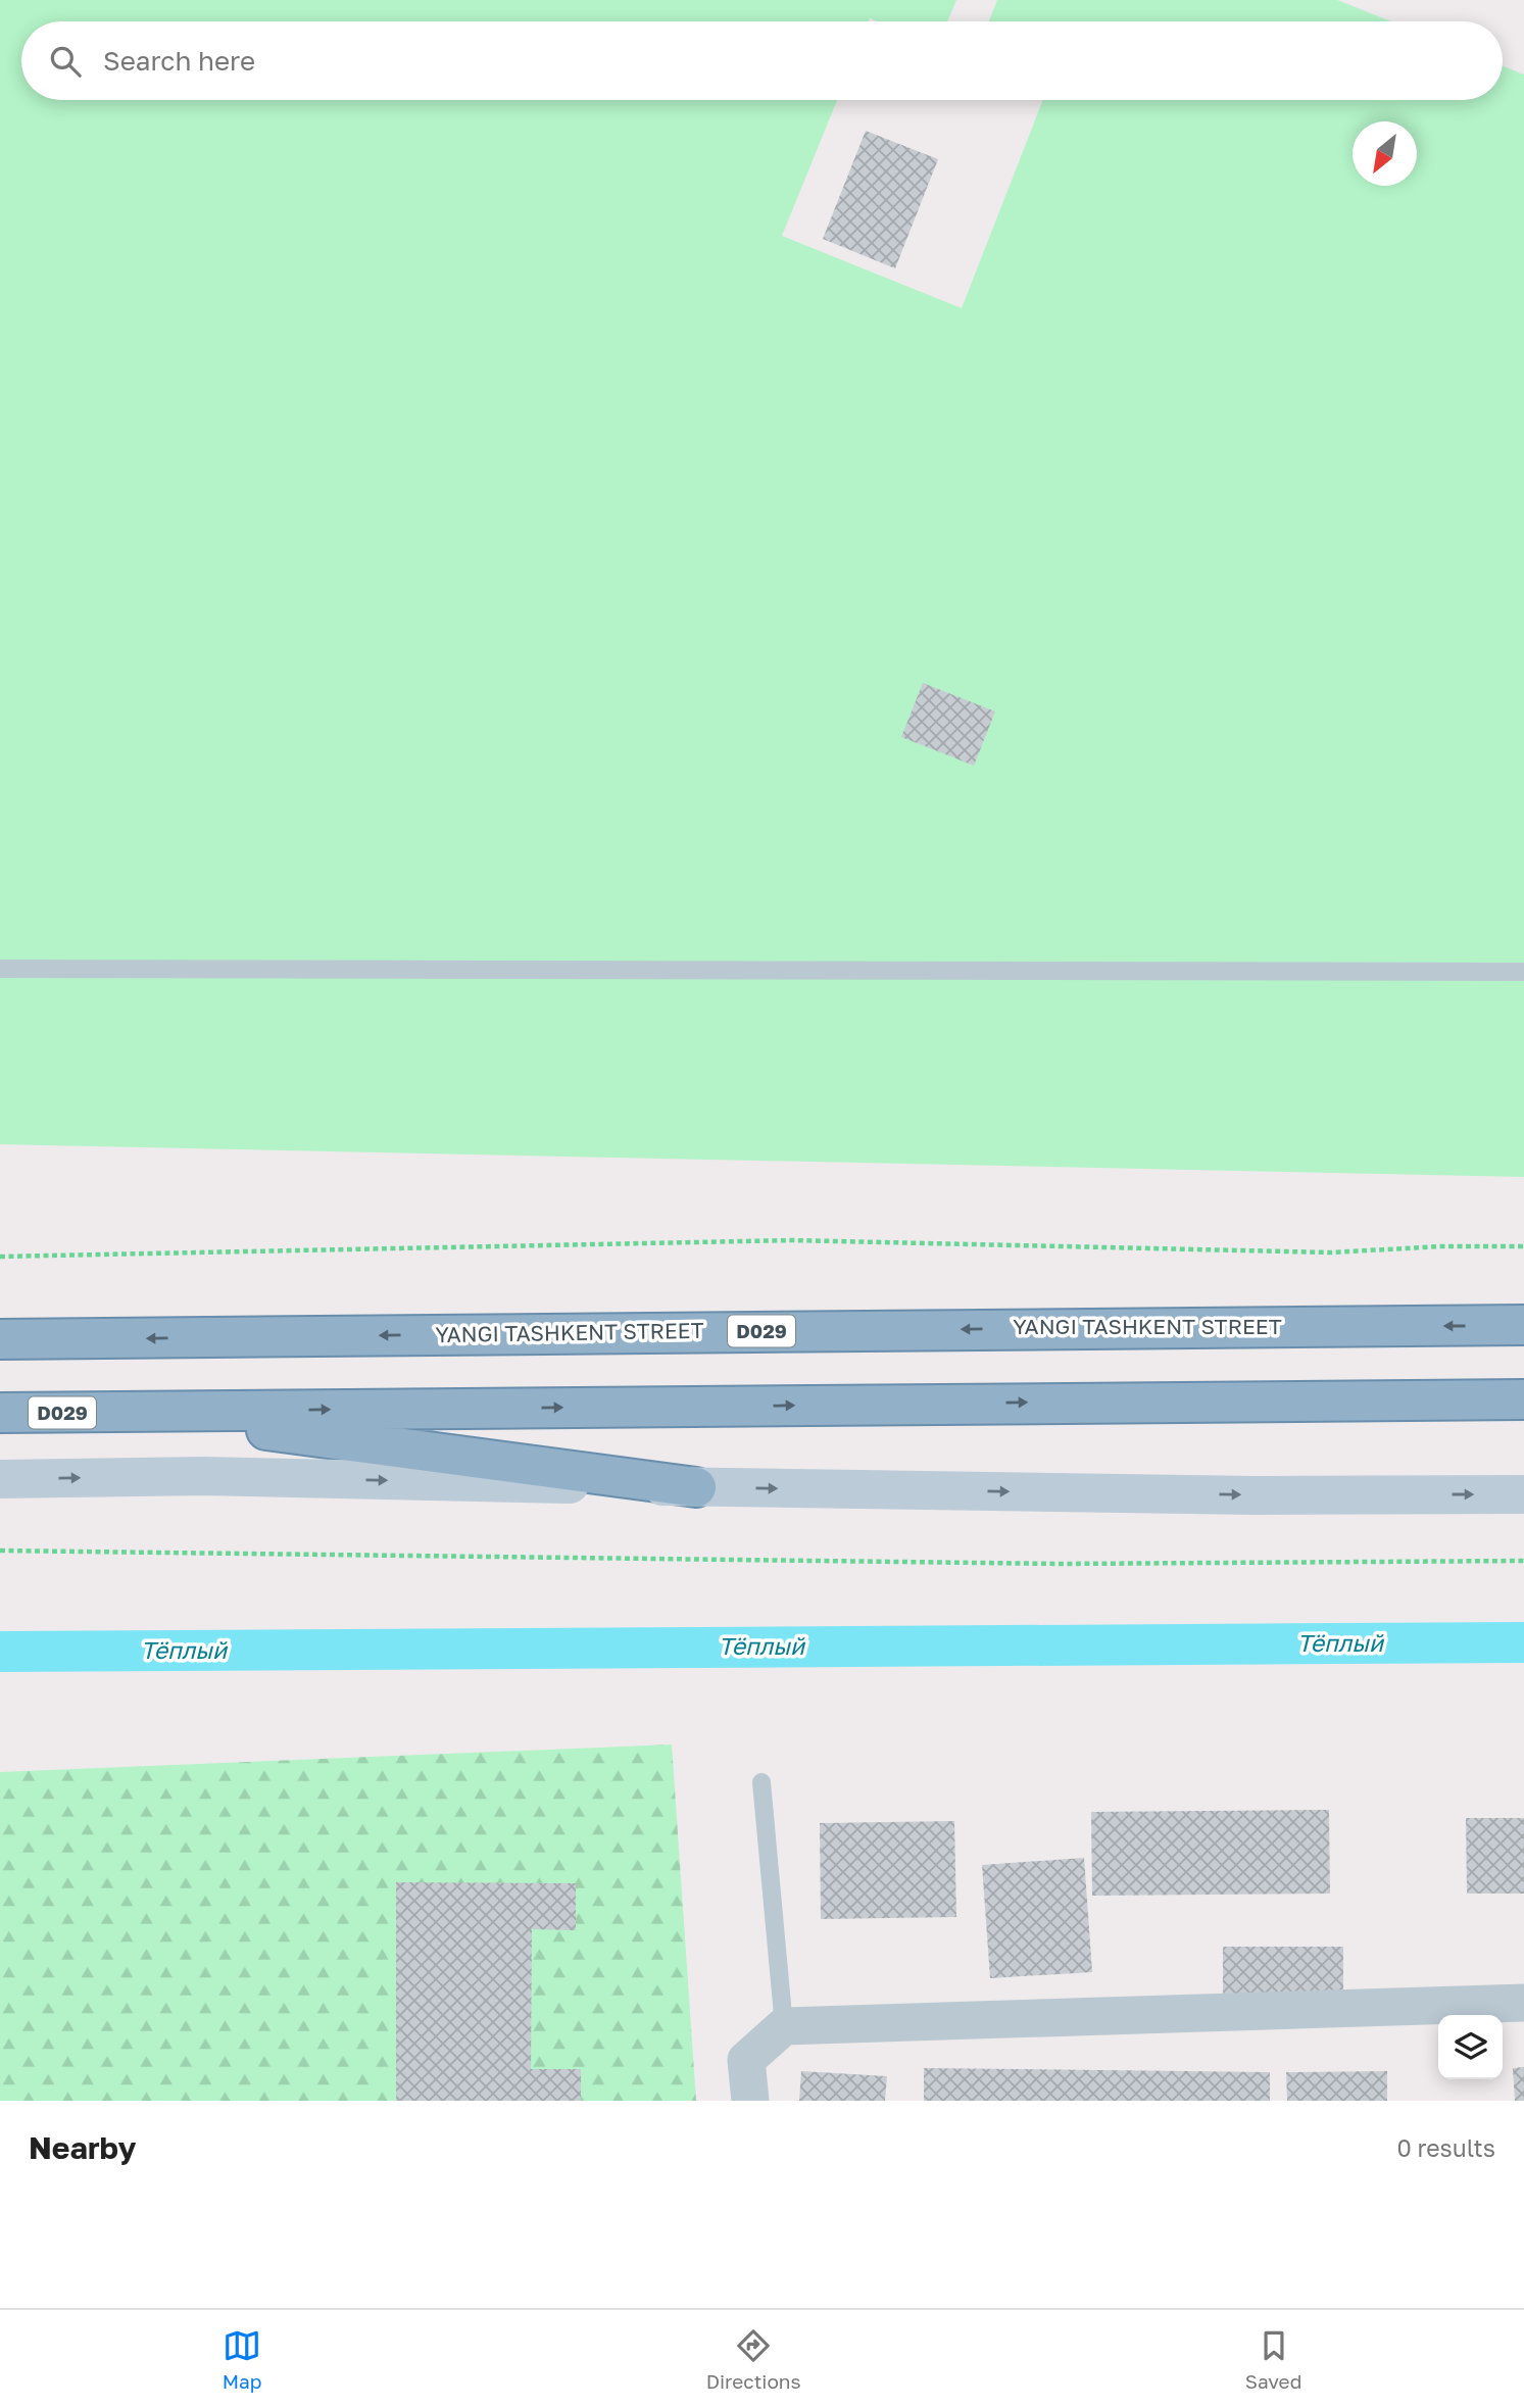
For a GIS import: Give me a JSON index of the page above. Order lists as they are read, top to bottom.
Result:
{
  "streets": {
    "highway": ["YANGI TASHKENT STREET", "D029"]
  },
  "water": ["Тёплый"],
  "north": "bottom left",
  "page": {
    "search": "Search here",
    "heading": ["Nearby", "0 results"],
    "nav": ["Map", "Directions", "Saved"]
  }
}
